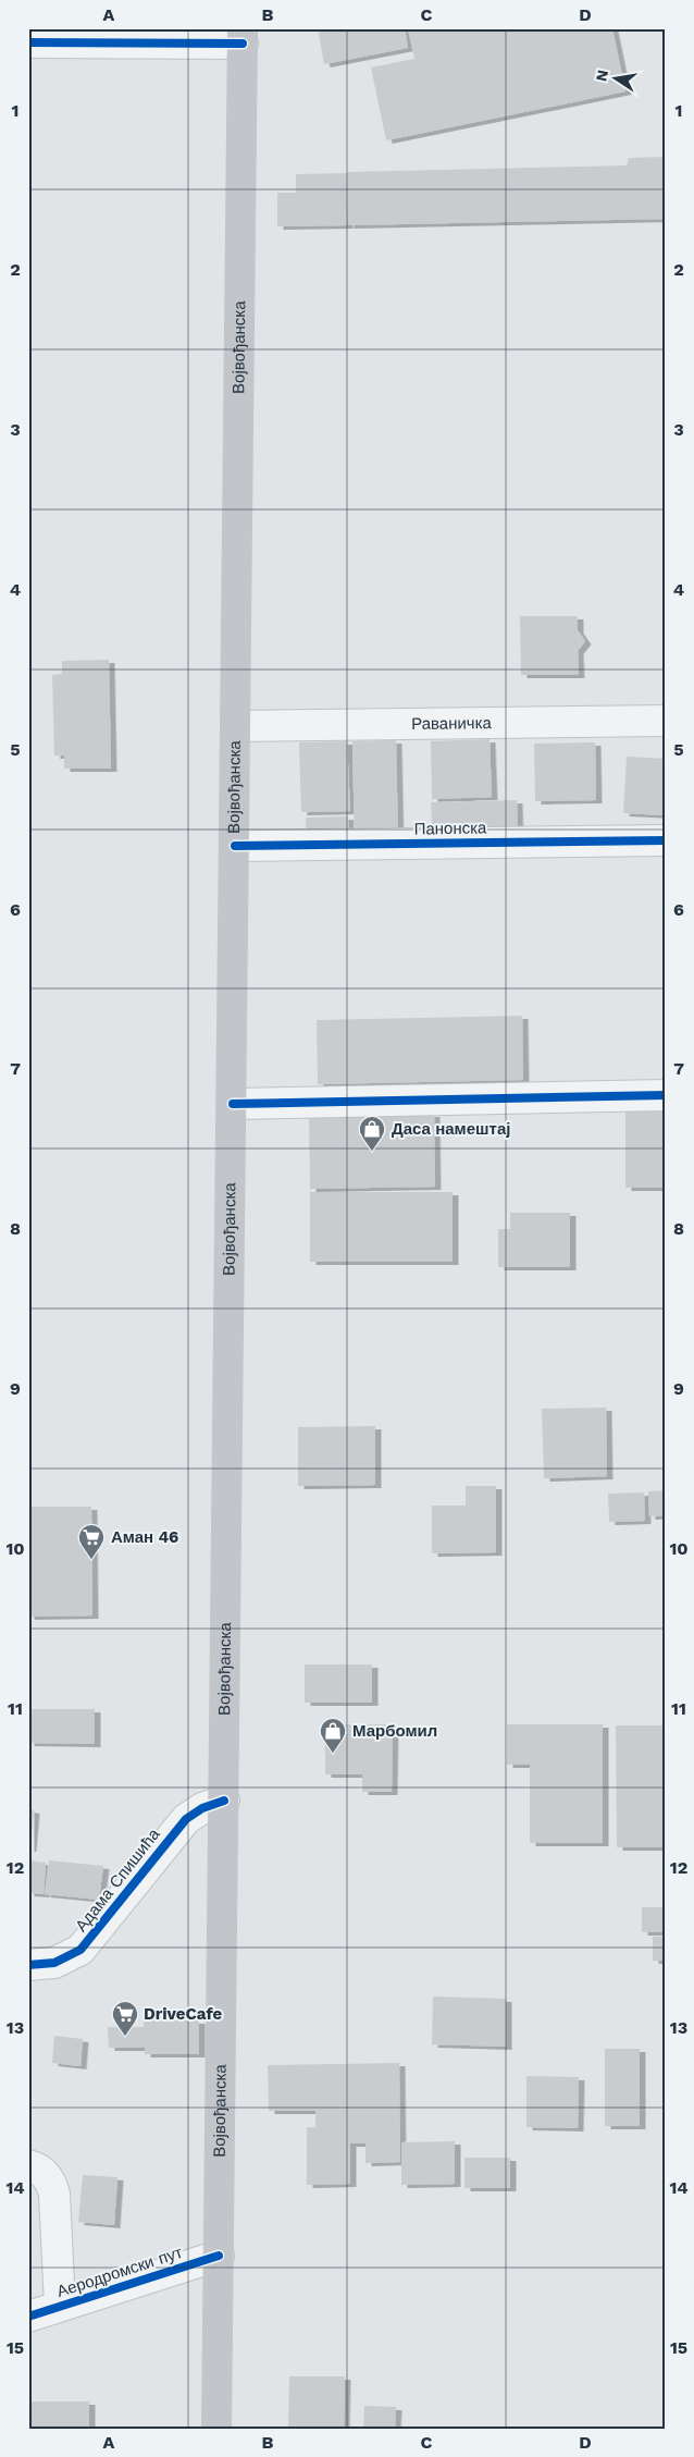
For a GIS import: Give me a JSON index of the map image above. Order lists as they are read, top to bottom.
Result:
{
  "streets": {
    "main road": ["Војвођанска"],
    "street": [
      "Раваничка",
      "Панонска",
      "Адама Спишића",
      "Аеродромски пут"
    ]
  },
  "crossings": [
    ["Војвођанска", "Раваничка"],
    ["Војвођанска", "Панонска"],
    ["Војвођанска", "Адама Спишића"],
    ["Војвођанска", "Аеродромски пут"]
  ],
  "places": {
    "shop": ["Даса намештај", "Марбомил"],
    "supermarket": ["Аман 46", "DriveCafe"]
  },
  "north": "left",
  "grid": {
    "columns": [
      "A",
      "B",
      "C",
      "D"
    ],
    "rows": [
      "1",
      "2",
      "3",
      "4",
      "5",
      "6",
      "7",
      "8",
      "9",
      "10",
      "11",
      "12",
      "13",
      "14",
      "15"
    ]
  }
}
